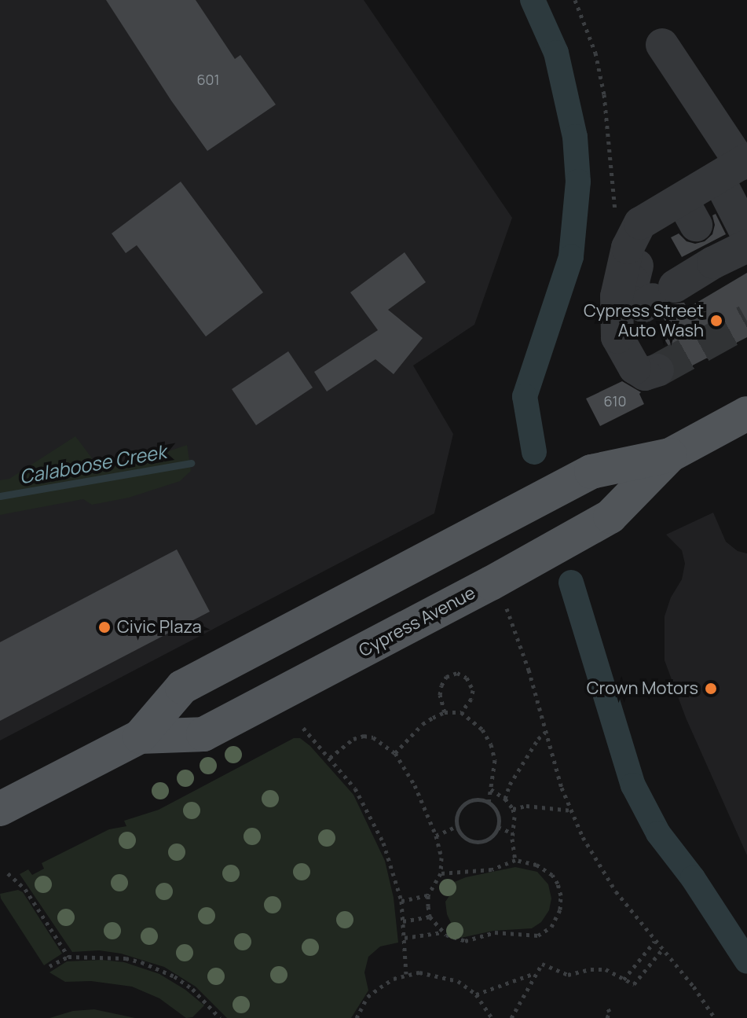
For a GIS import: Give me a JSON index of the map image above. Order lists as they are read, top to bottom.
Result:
{
  "streets": {
    "main road": ["Cypress Avenue"]
  },
  "water": ["Calaboose Creek"],
  "places": ["Cypress Street Auto Wash", "Civic Plaza", "Crown Motors"],
  "house_numbers": ["601", "610"]
}
